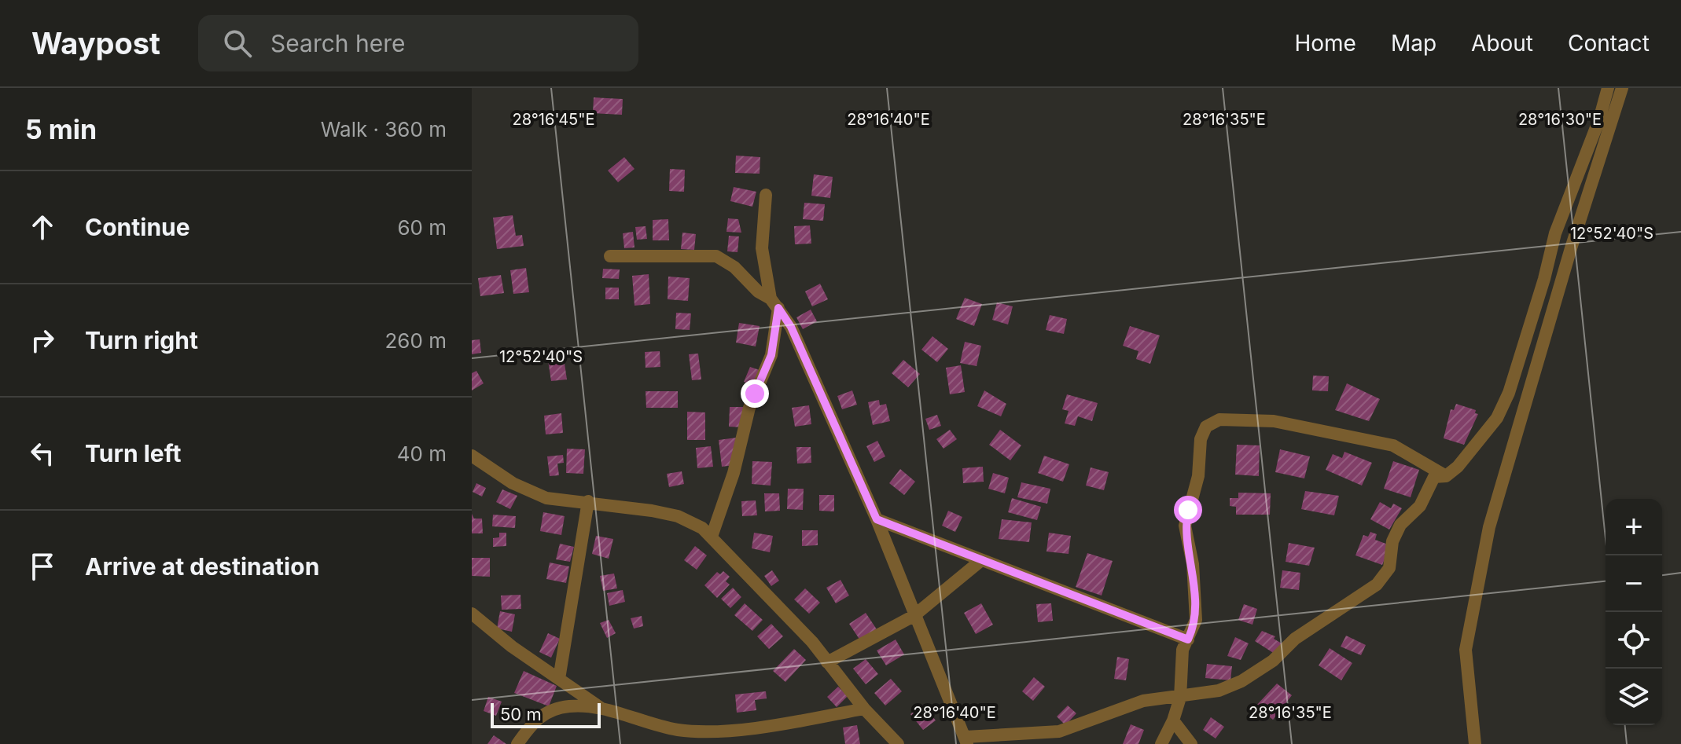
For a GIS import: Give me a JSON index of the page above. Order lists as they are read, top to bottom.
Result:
{
  "scale_bar": "50 m",
  "page": {
    "header": "Waypost",
    "search": "Search here",
    "nav": [
      "Home",
      "Map",
      "About",
      "Contact"
    ],
    "heading": ["5 min", "Walk · 360 m"],
    "list": [
      ["Continue", "60 m"],
      ["Turn right", "260 m"],
      ["Turn left", "40 m"],
      "Arrive at destination"
    ],
    "map_buttons": ["+", "−"],
    "scale": "50 m"
  },
  "coordinates": [
    "28°16'45\"E",
    "28°16'40\"E",
    "28°16'35\"E",
    "28°16'30\"E",
    "12°52'40\"S"
  ]
}
